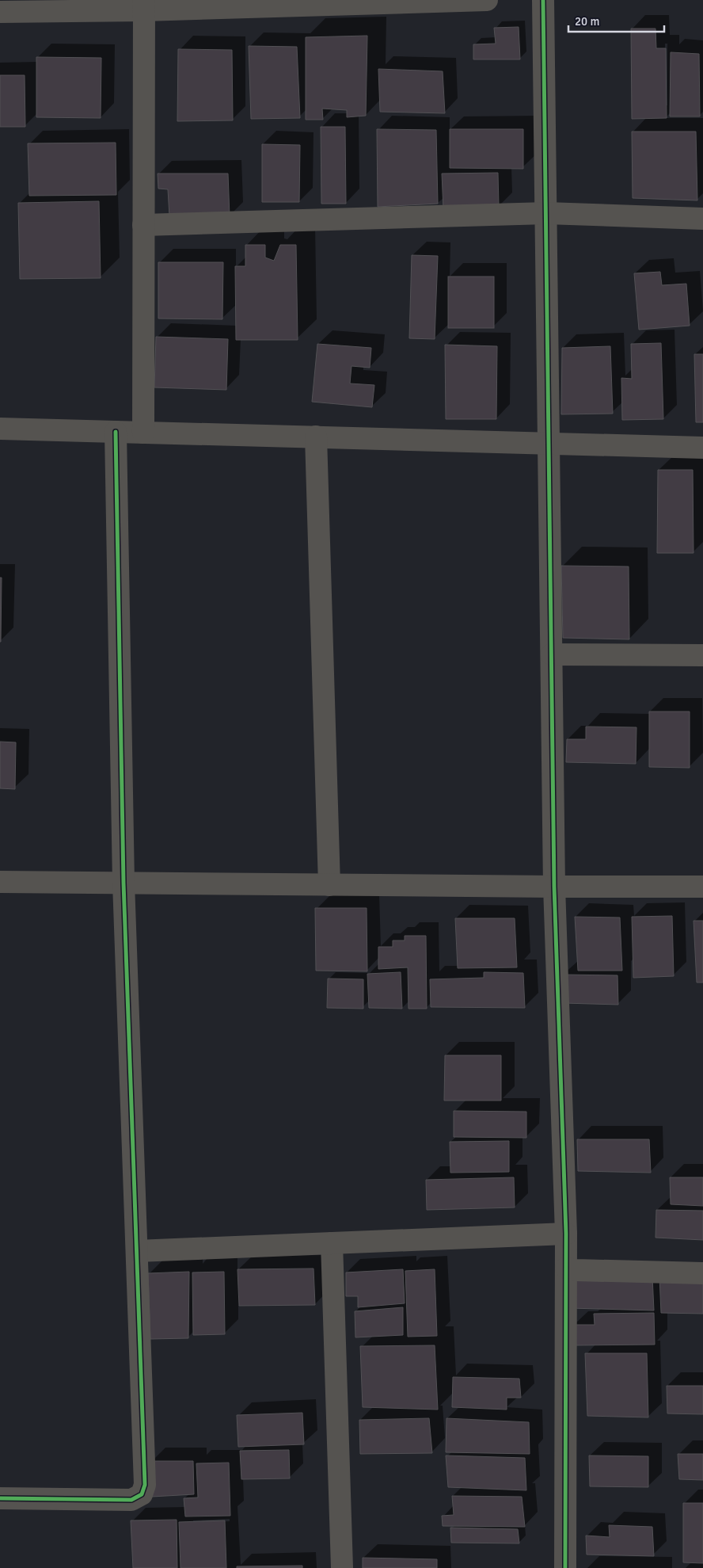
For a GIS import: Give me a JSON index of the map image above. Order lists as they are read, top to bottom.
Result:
{
  "scale_bar": "20 m"
}
